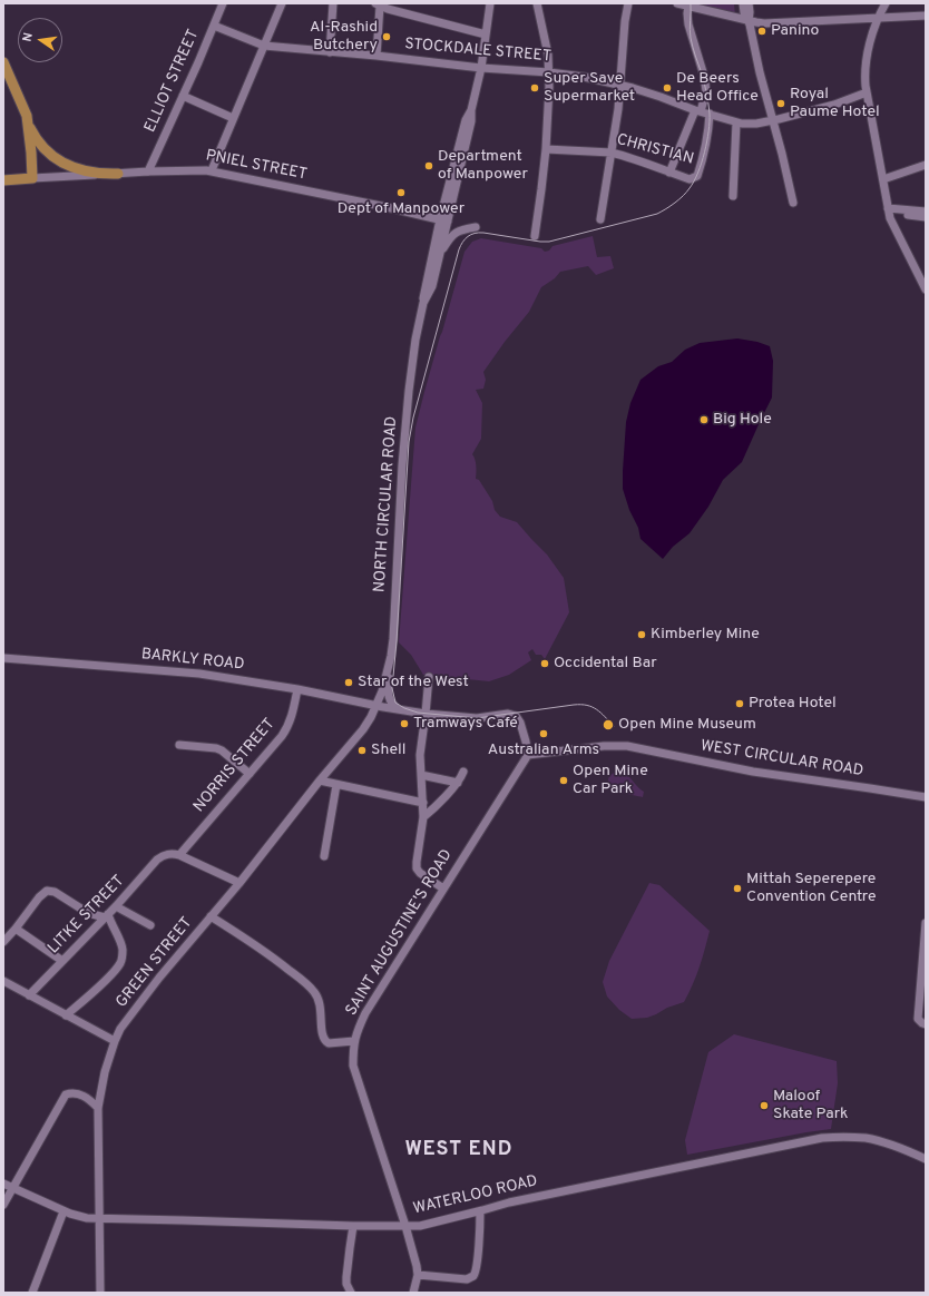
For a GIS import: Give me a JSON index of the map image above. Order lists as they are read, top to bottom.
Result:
{
  "streets": {
    "main road": ["PNIEL STREET"],
    "street": [
      "STOCKDALE STREET",
      "ELLIOT STREET",
      "CHRISTIAN",
      "NORTH CIRCULAR ROAD",
      "BARKLY ROAD",
      "WEST CIRCULAR ROAD",
      "NORRIS STREET",
      "LITKE STREET",
      "SAINT AUGUSTINE'S ROAD",
      "GREEN STREET",
      "WATERLOO ROAD"
    ]
  },
  "crossings": [
    ["STOCKDALE STREET", "ELLIOT STREET"],
    ["STOCKDALE STREET", "CHRISTIAN"],
    ["ELLIOT STREET", "PNIEL STREET"],
    ["PNIEL STREET", "NORTH CIRCULAR ROAD"],
    ["NORTH CIRCULAR ROAD", "BARKLY ROAD"],
    ["NORTH CIRCULAR ROAD", "GREEN STREET"],
    ["BARKLY ROAD", "WEST CIRCULAR ROAD"],
    ["BARKLY ROAD", "NORRIS STREET"],
    ["BARKLY ROAD", "SAINT AUGUSTINE'S ROAD"],
    ["BARKLY ROAD", "GREEN STREET"],
    ["WEST CIRCULAR ROAD", "SAINT AUGUSTINE'S ROAD"],
    ["NORRIS STREET", "LITKE STREET"],
    ["SAINT AUGUSTINE'S ROAD", "WATERLOO ROAD"],
    ["GREEN STREET", "WATERLOO ROAD"]
  ],
  "districts": ["WEST END"],
  "places": [
    "Panino",
    "Al-Rashid Butchery",
    "Super Save Supermarket",
    "De Beers Head Office",
    "Royal Paume Hotel",
    "Department of Manpower",
    "Dept of Manpower",
    "Big Hole",
    "Kimberley Mine",
    "Occidental Bar",
    "Star of the West",
    "Protea Hotel",
    "Tramways Café",
    "Open Mine Museum",
    "Australian Arms",
    "Shell",
    "Open Mine Car Park",
    "Mittah Seperepere Convention Centre",
    "Maloof Skate Park"
  ],
  "north": "left"
}
